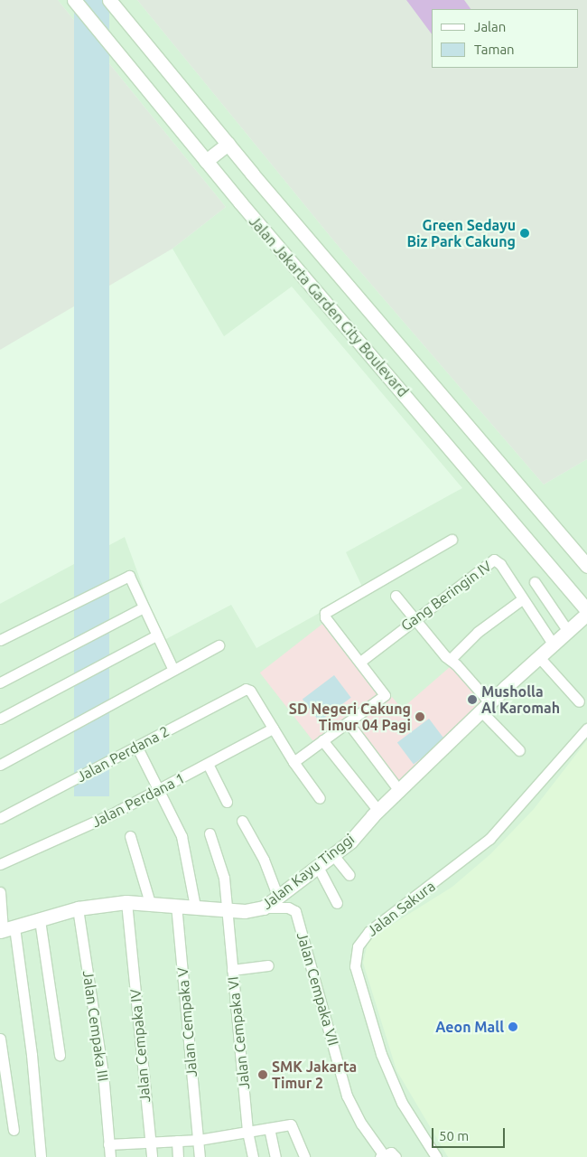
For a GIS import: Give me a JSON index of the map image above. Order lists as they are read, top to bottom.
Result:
{
  "streets": {
    "street": [
      "Jalan Jakarta Garden City Boulevard",
      "Gang Beringin IV",
      "Jalan Perdana 2",
      "Jalan Perdana 1",
      "Jalan Kayu Tinggi",
      "Jalan Sakura",
      "Jalan Cempaka VII",
      "Jalan Cempaka V",
      "Jalan Cempaka III",
      "Jalan Cempaka VI",
      "Jalan Cempaka IV"
    ]
  },
  "crossings": [
    ["Jalan Jakarta Garden City Boulevard", "Jalan Kayu Tinggi"],
    ["Gang Beringin IV", "Jalan Kayu Tinggi"],
    ["Jalan Perdana 2", "Jalan Perdana 1"],
    ["Jalan Kayu Tinggi", "Jalan Cempaka VII"],
    ["Jalan Kayu Tinggi", "Jalan Cempaka V"],
    ["Jalan Kayu Tinggi", "Jalan Cempaka III"],
    ["Jalan Kayu Tinggi", "Jalan Cempaka VI"],
    ["Jalan Kayu Tinggi", "Jalan Cempaka IV"]
  ],
  "places": [
    "Green Sedayu Biz Park Cakung",
    "Musholla Al Karomah",
    "SD Negeri Cakung Timur 04 Pagi",
    "Aeon Mall",
    "SMK Jakarta Timur 2"
  ],
  "legend": ["Jalan", "Taman"],
  "scale_bar": "50 m"
}
